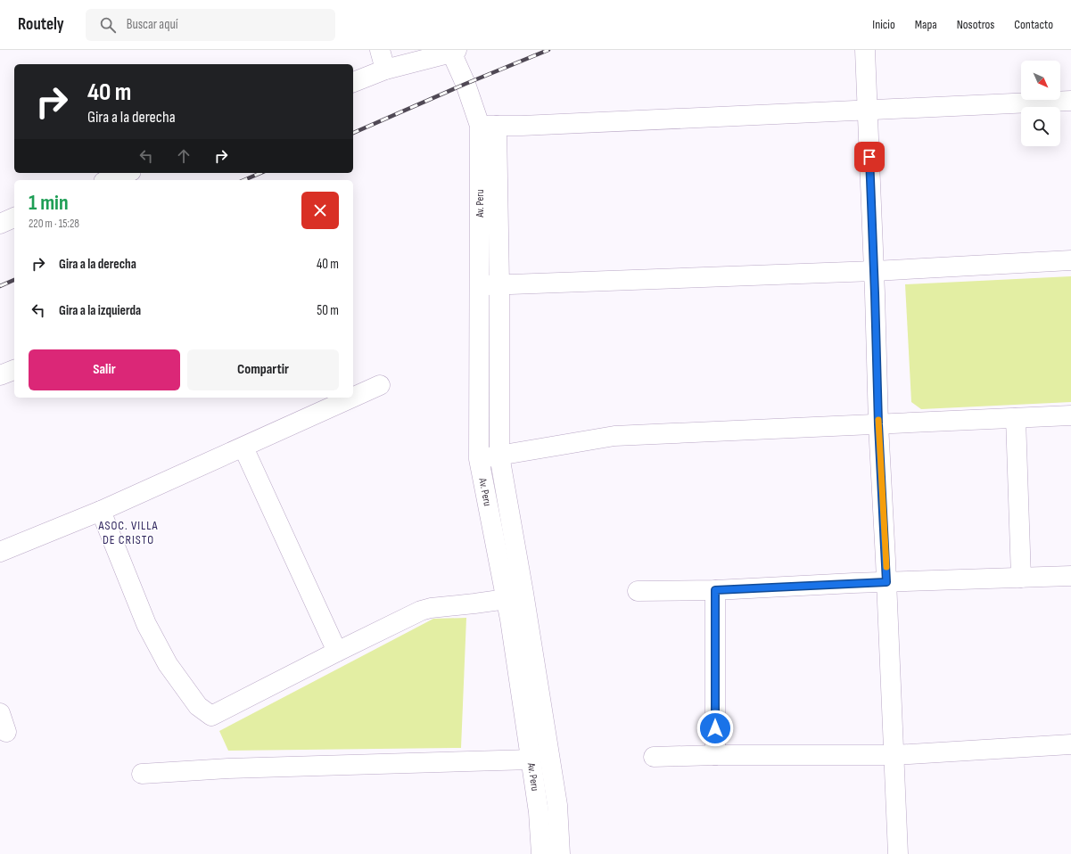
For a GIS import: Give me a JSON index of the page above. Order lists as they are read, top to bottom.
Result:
{
  "streets": {
    "street": ["Av. Peru"]
  },
  "districts": ["ASOC. VILLA DE CRISTO"],
  "north": "bottom right",
  "page": {
    "header": "Routely",
    "search": "Buscar aquí",
    "nav": [
      "Inicio",
      "Mapa",
      "Nosotros",
      "Contacto"
    ],
    "turn": ["40 m", "Gira a la derecha"],
    "heading": ["1 min", "220 m · 15:28"],
    "list": [
      {
        "name": "Gira a la derecha",
        "value": "40 m"
      },
      {
        "name": "Gira a la izquierda",
        "value": "50 m"
      }
    ],
    "buttons": ["Salir", "Compartir"]
  }
}
